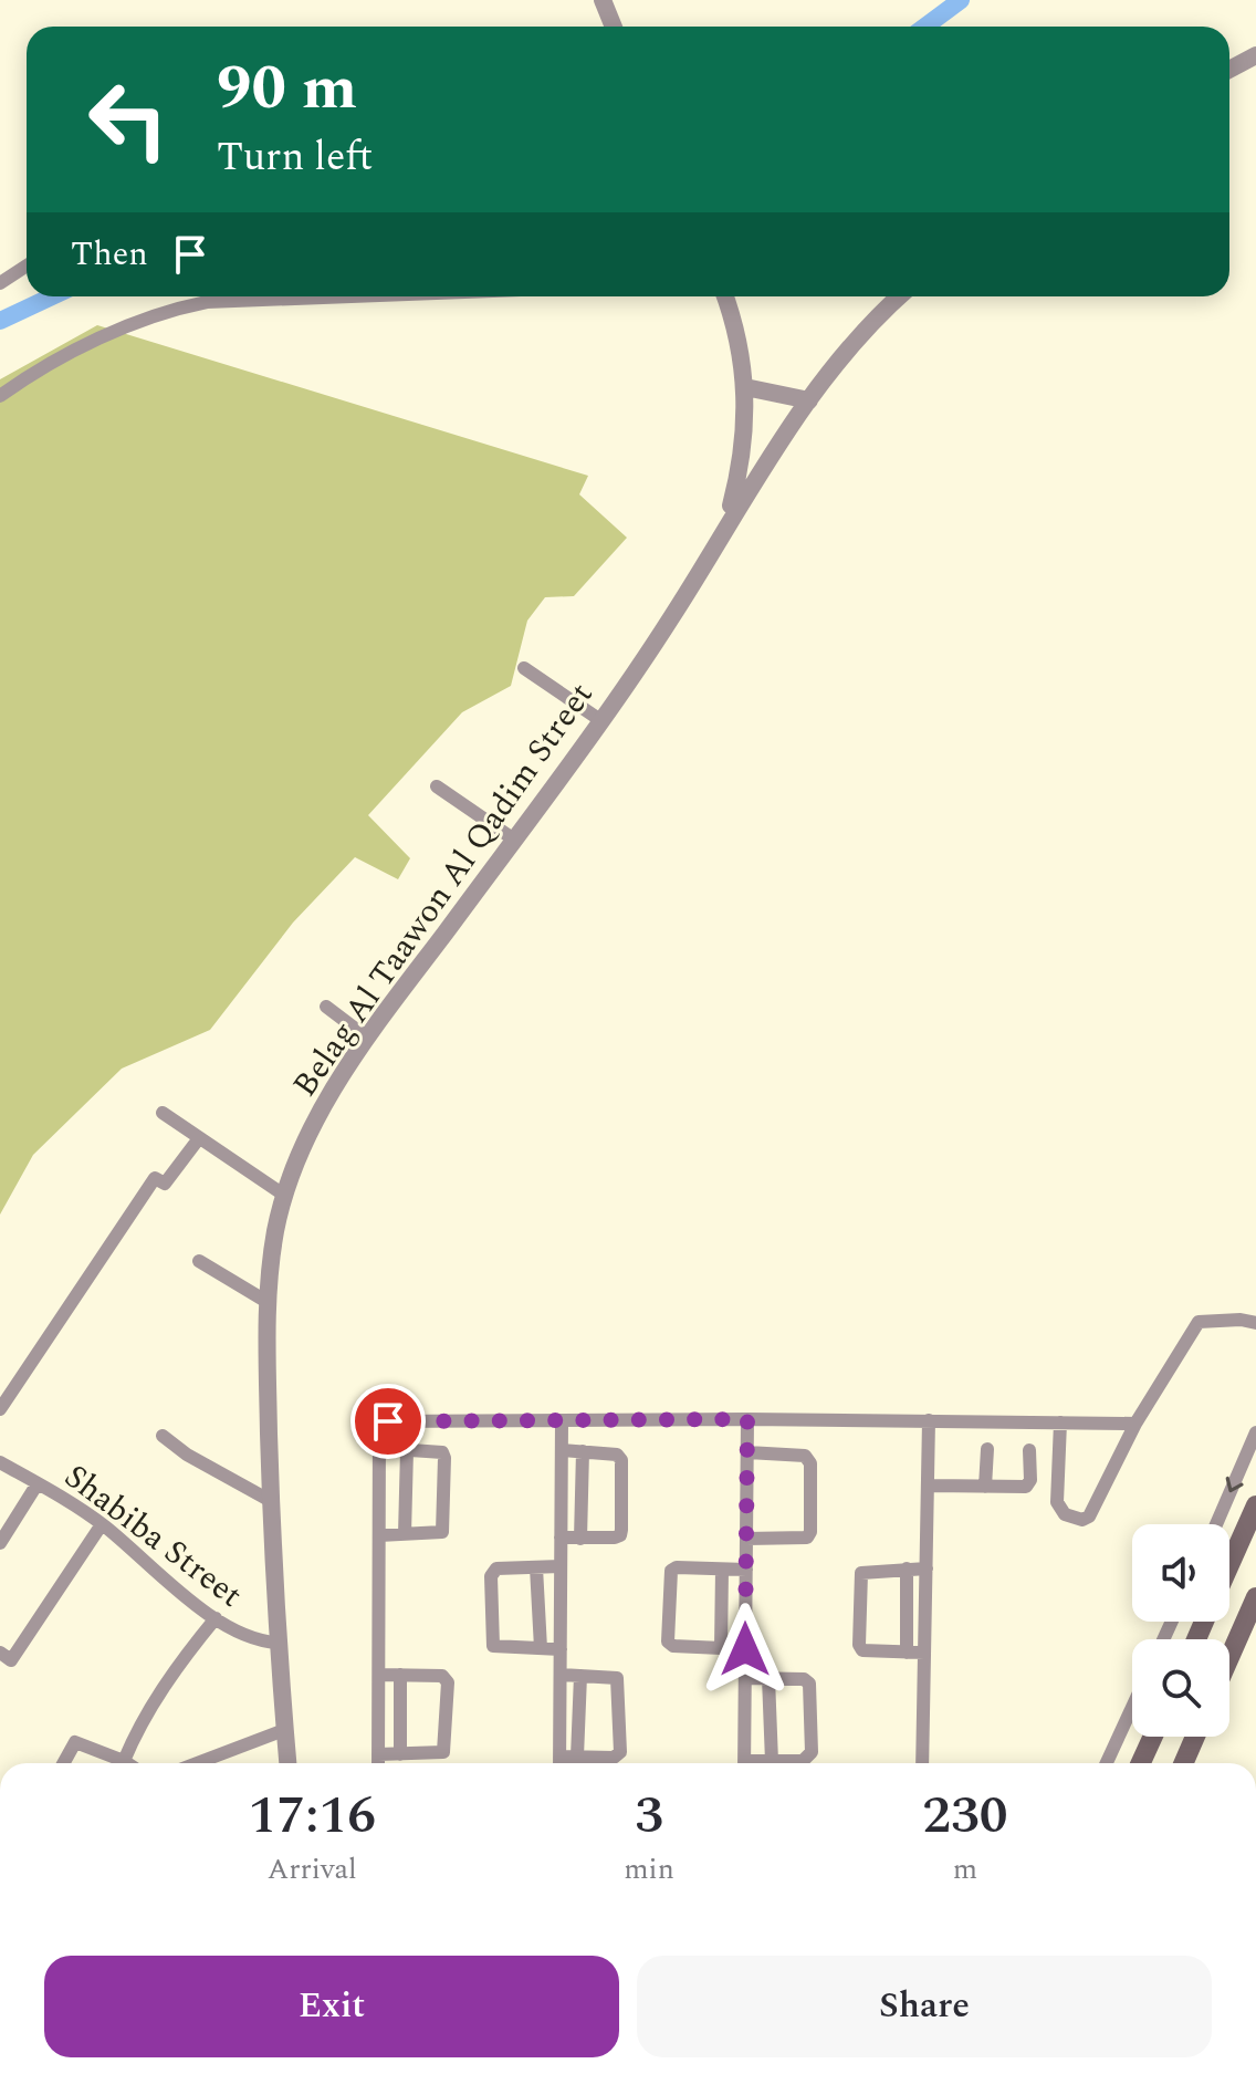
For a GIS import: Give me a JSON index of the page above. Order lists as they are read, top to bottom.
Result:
{
  "streets": {
    "street": ["Belag Al Taawon Al Qadim Street", "Shabiba Street"]
  },
  "crossings": [
    ["Belag Al Taawon Al Qadim Street", "Shabiba Street"]
  ],
  "page": {
    "turn": ["90 m", "Turn left"],
    "then": "Then",
    "eta": [
      "17:16",
      "Arrival",
      "3",
      "min",
      "230",
      "m"
    ],
    "buttons": ["Exit", "Share"]
  }
}
